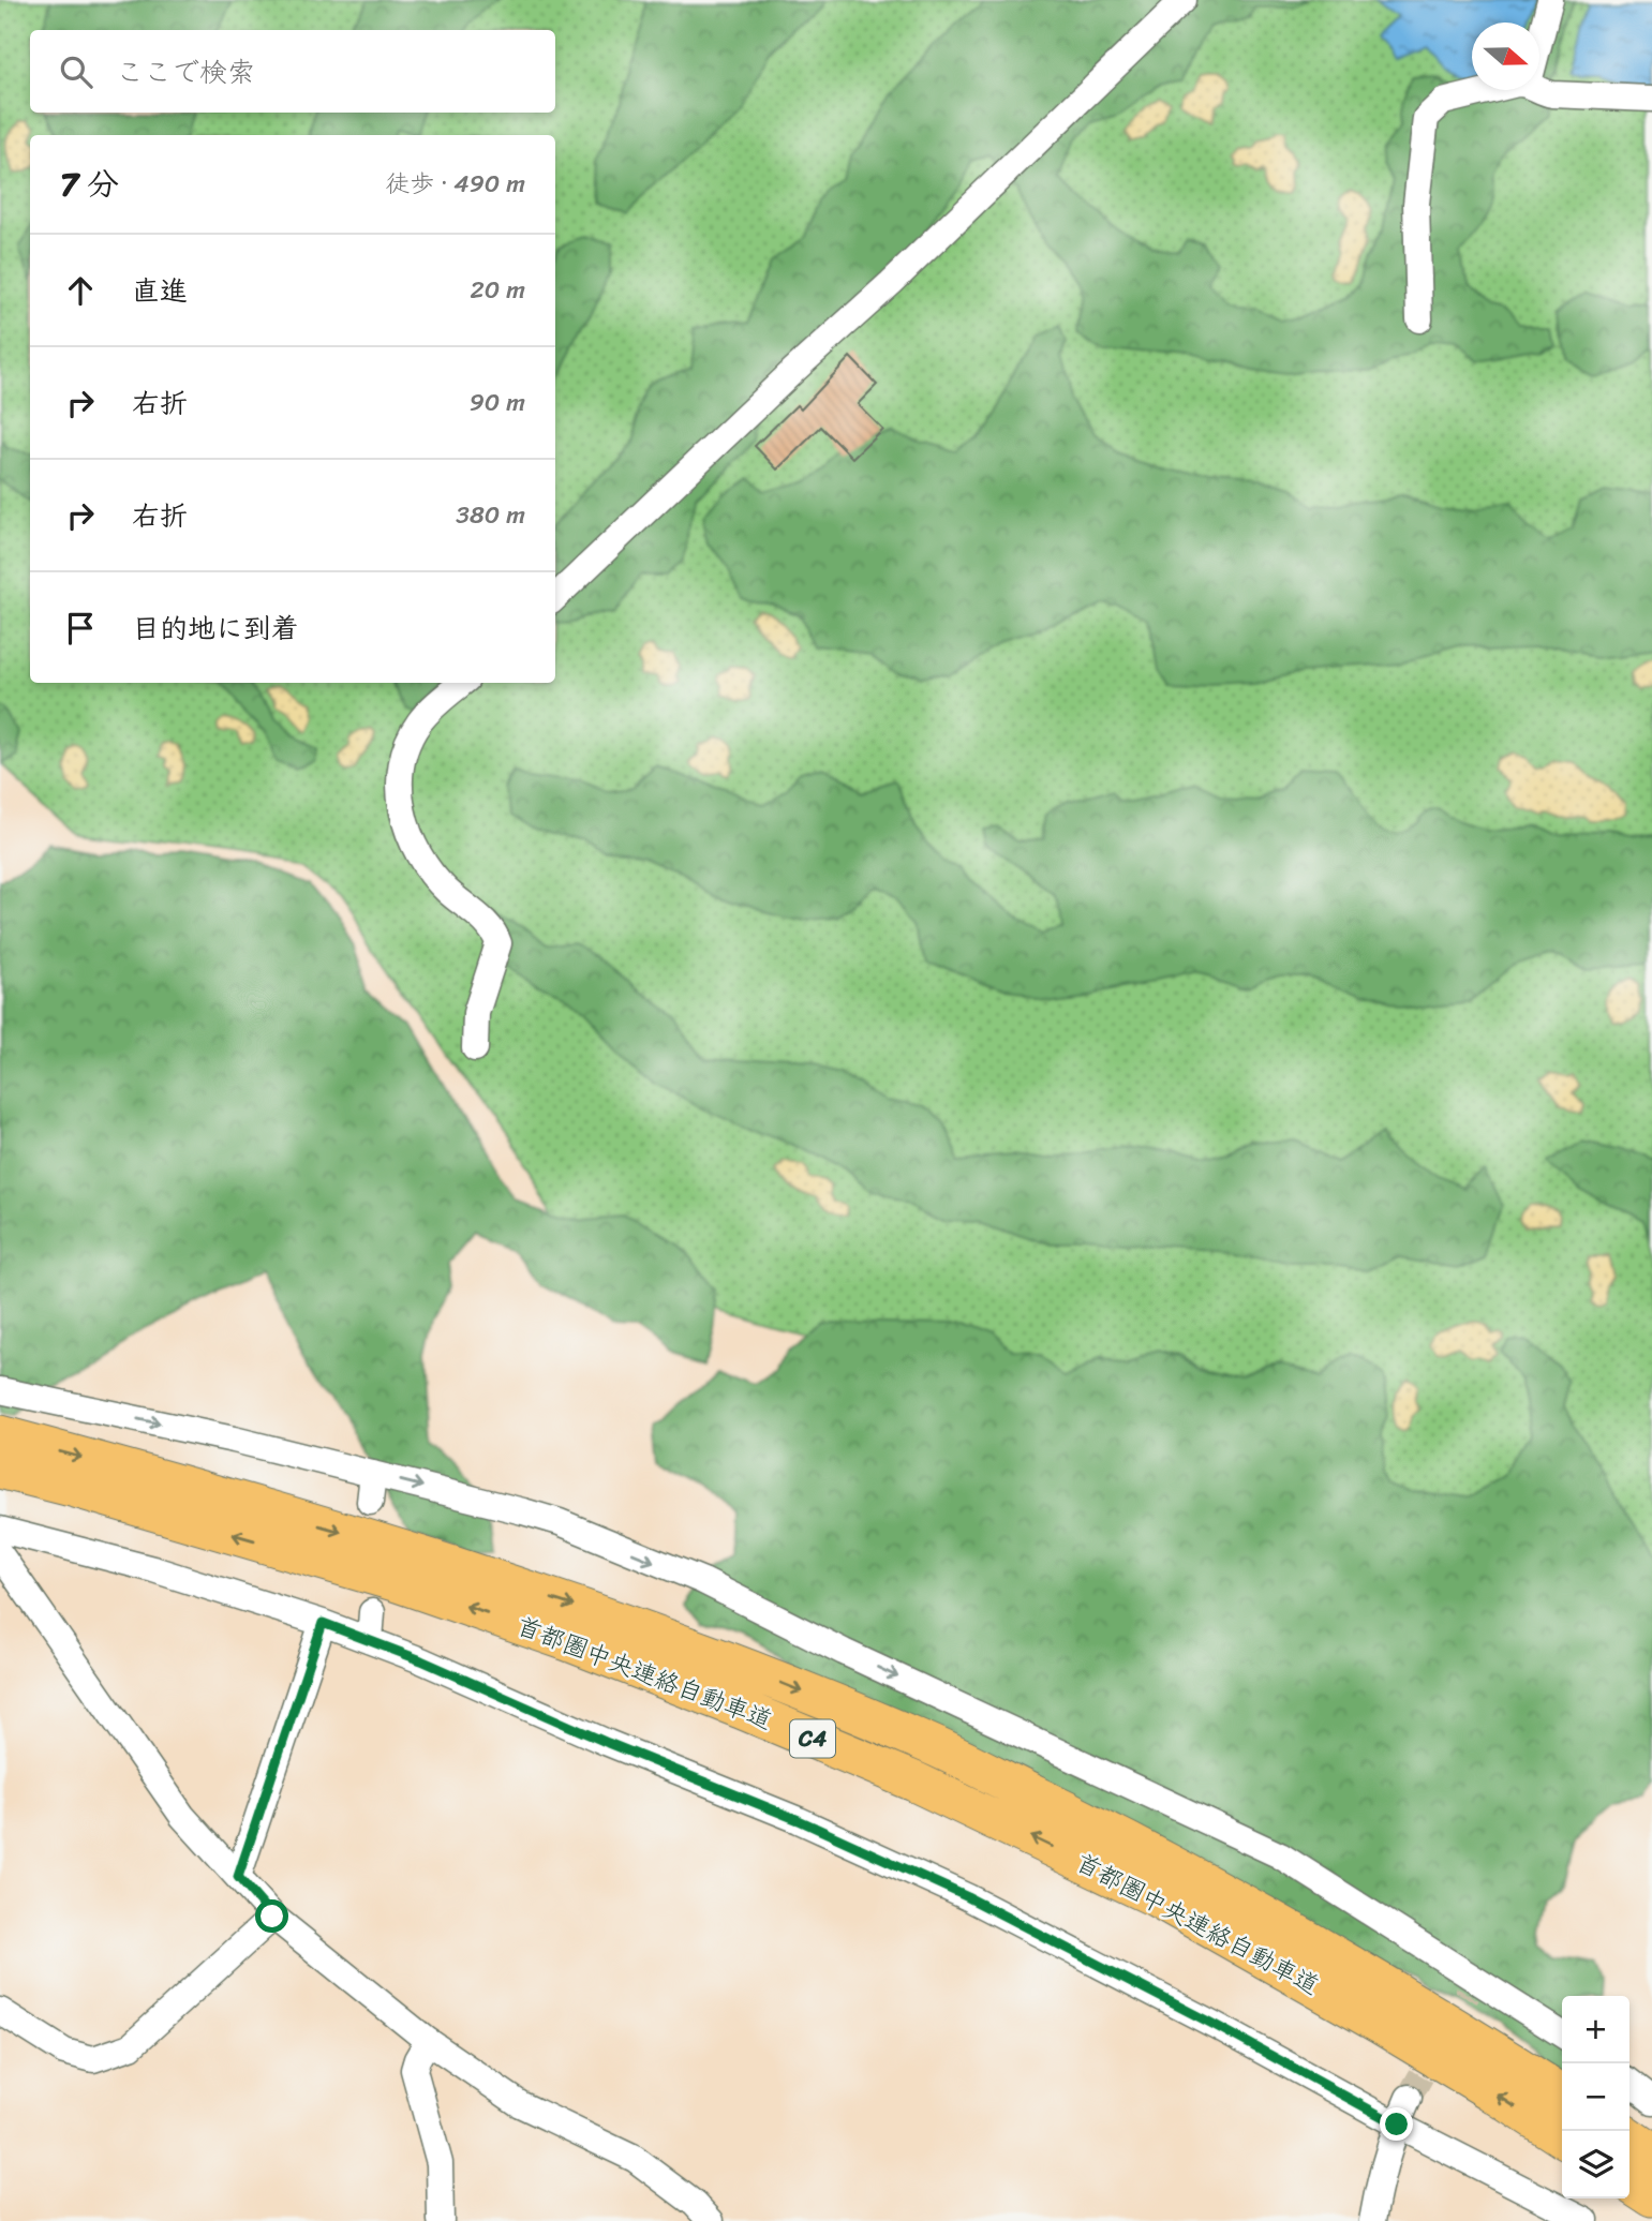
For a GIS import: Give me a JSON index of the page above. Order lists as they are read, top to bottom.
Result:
{
  "streets": {
    "highway": ["首都圏中央連絡自動車道", "C4"]
  },
  "north": "right",
  "page": {
    "search": "ここで検索",
    "heading": ["7 分", "徒歩 · 490 m"],
    "list": [
      ["直進", "20 m"],
      ["右折", "90 m"],
      ["右折", "380 m"],
      "目的地に到着"
    ],
    "map_buttons": ["+", "−"]
  }
}
